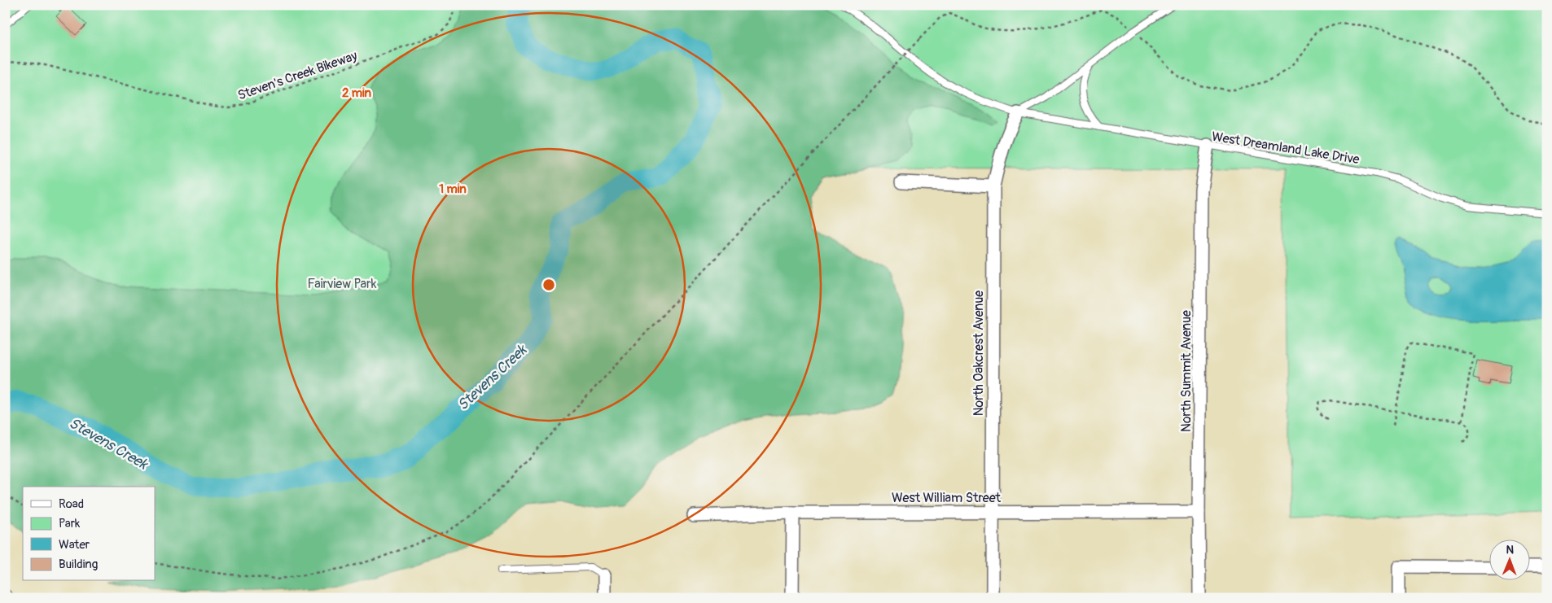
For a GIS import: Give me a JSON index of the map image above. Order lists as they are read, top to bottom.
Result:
{
  "streets": {
    "street": ["North Oakcrest Avenue", "North Summit Avenue", "West William Street"],
    "lane": ["West Dreamland Lake Drive"],
    "path": ["Steven's Creek Bikeway"]
  },
  "crossings": [
    ["West Dreamland Lake Drive", "North Oakcrest Avenue"],
    ["West Dreamland Lake Drive", "North Summit Avenue"],
    ["North Oakcrest Avenue", "West William Street"],
    ["North Summit Avenue", "West William Street"]
  ],
  "water": ["Stevens Creek"],
  "parks": ["Fairview Park"],
  "legend": [
    "Road",
    "Park",
    "Water",
    "Building"
  ],
  "north": "top",
  "rings": ["2 min", "1 min"]
}
